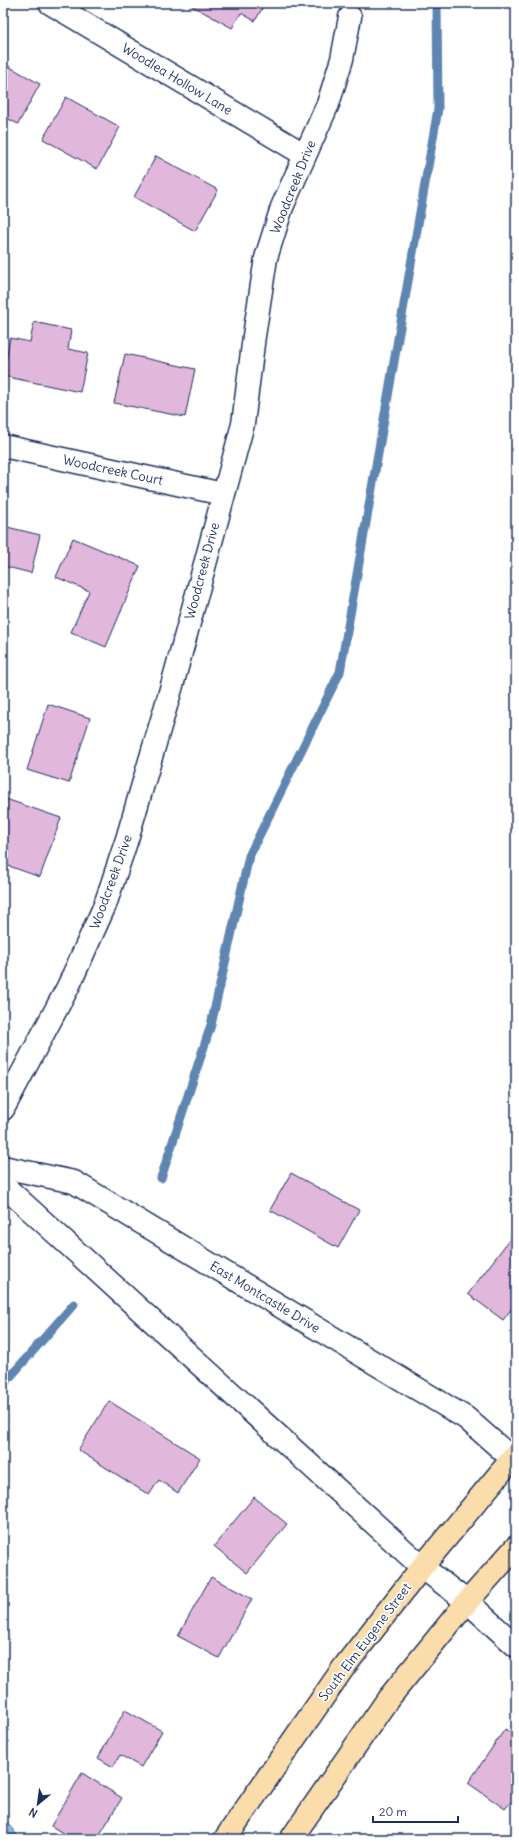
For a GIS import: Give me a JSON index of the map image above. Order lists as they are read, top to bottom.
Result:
{
  "streets": {
    "main road": ["South Elm Eugene Street"],
    "street": [
      "Woodlea Hollow Lane",
      "Woodcreek Drive",
      "Woodcreek Court",
      "East Montcastle Drive"
    ]
  },
  "crossings": [
    ["Woodlea Hollow Lane", "Woodcreek Drive"],
    ["Woodcreek Drive", "Woodcreek Court"],
    ["East Montcastle Drive", "South Elm Eugene Street"]
  ],
  "scale_bar": "20 m",
  "north": "bottom left"
}
